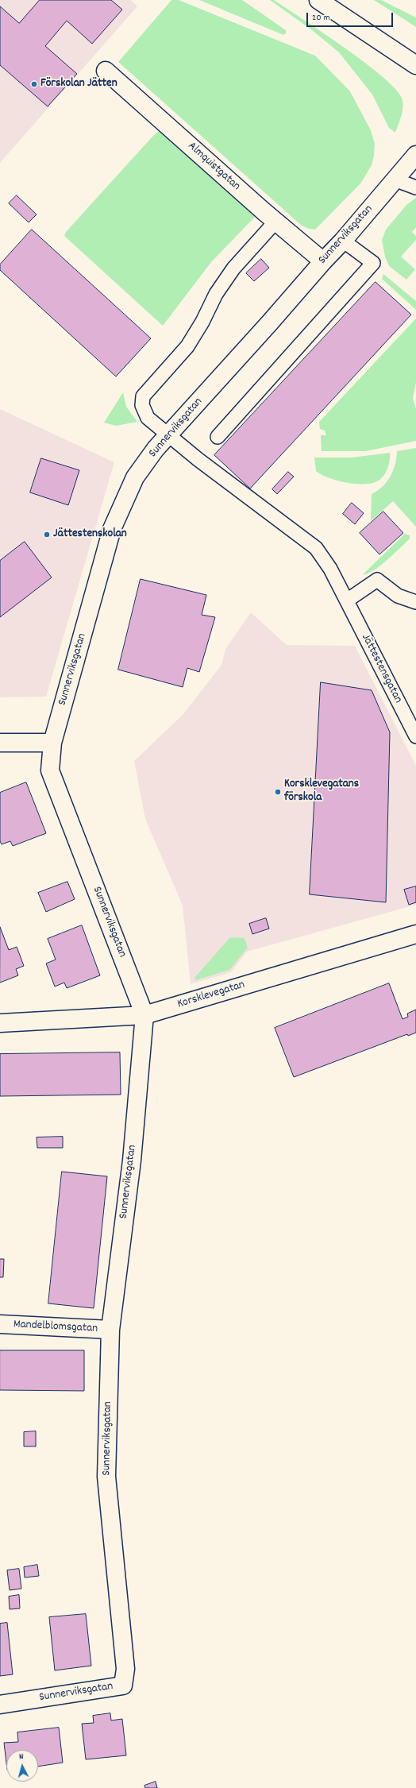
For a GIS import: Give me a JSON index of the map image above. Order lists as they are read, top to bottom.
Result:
{
  "streets": {
    "street": [
      "Almquistgatan",
      "Sunnerviksgatan",
      "Korsklevegatan",
      "Mandelblomsgatan"
    ],
    "lane": ["Jättestensgatan"]
  },
  "crossings": [
    ["Almquistgatan", "Sunnerviksgatan"],
    ["Almquistgatan", "Jättestensgatan"],
    ["Sunnerviksgatan", "Jättestensgatan"],
    ["Sunnerviksgatan", "Korsklevegatan"],
    ["Sunnerviksgatan", "Mandelblomsgatan"]
  ],
  "places": ["Förskolan Jätten", "Jättestenskolan", "Korsklevegatans förskola"],
  "scale_bar": "20 m",
  "north": "top"
}
